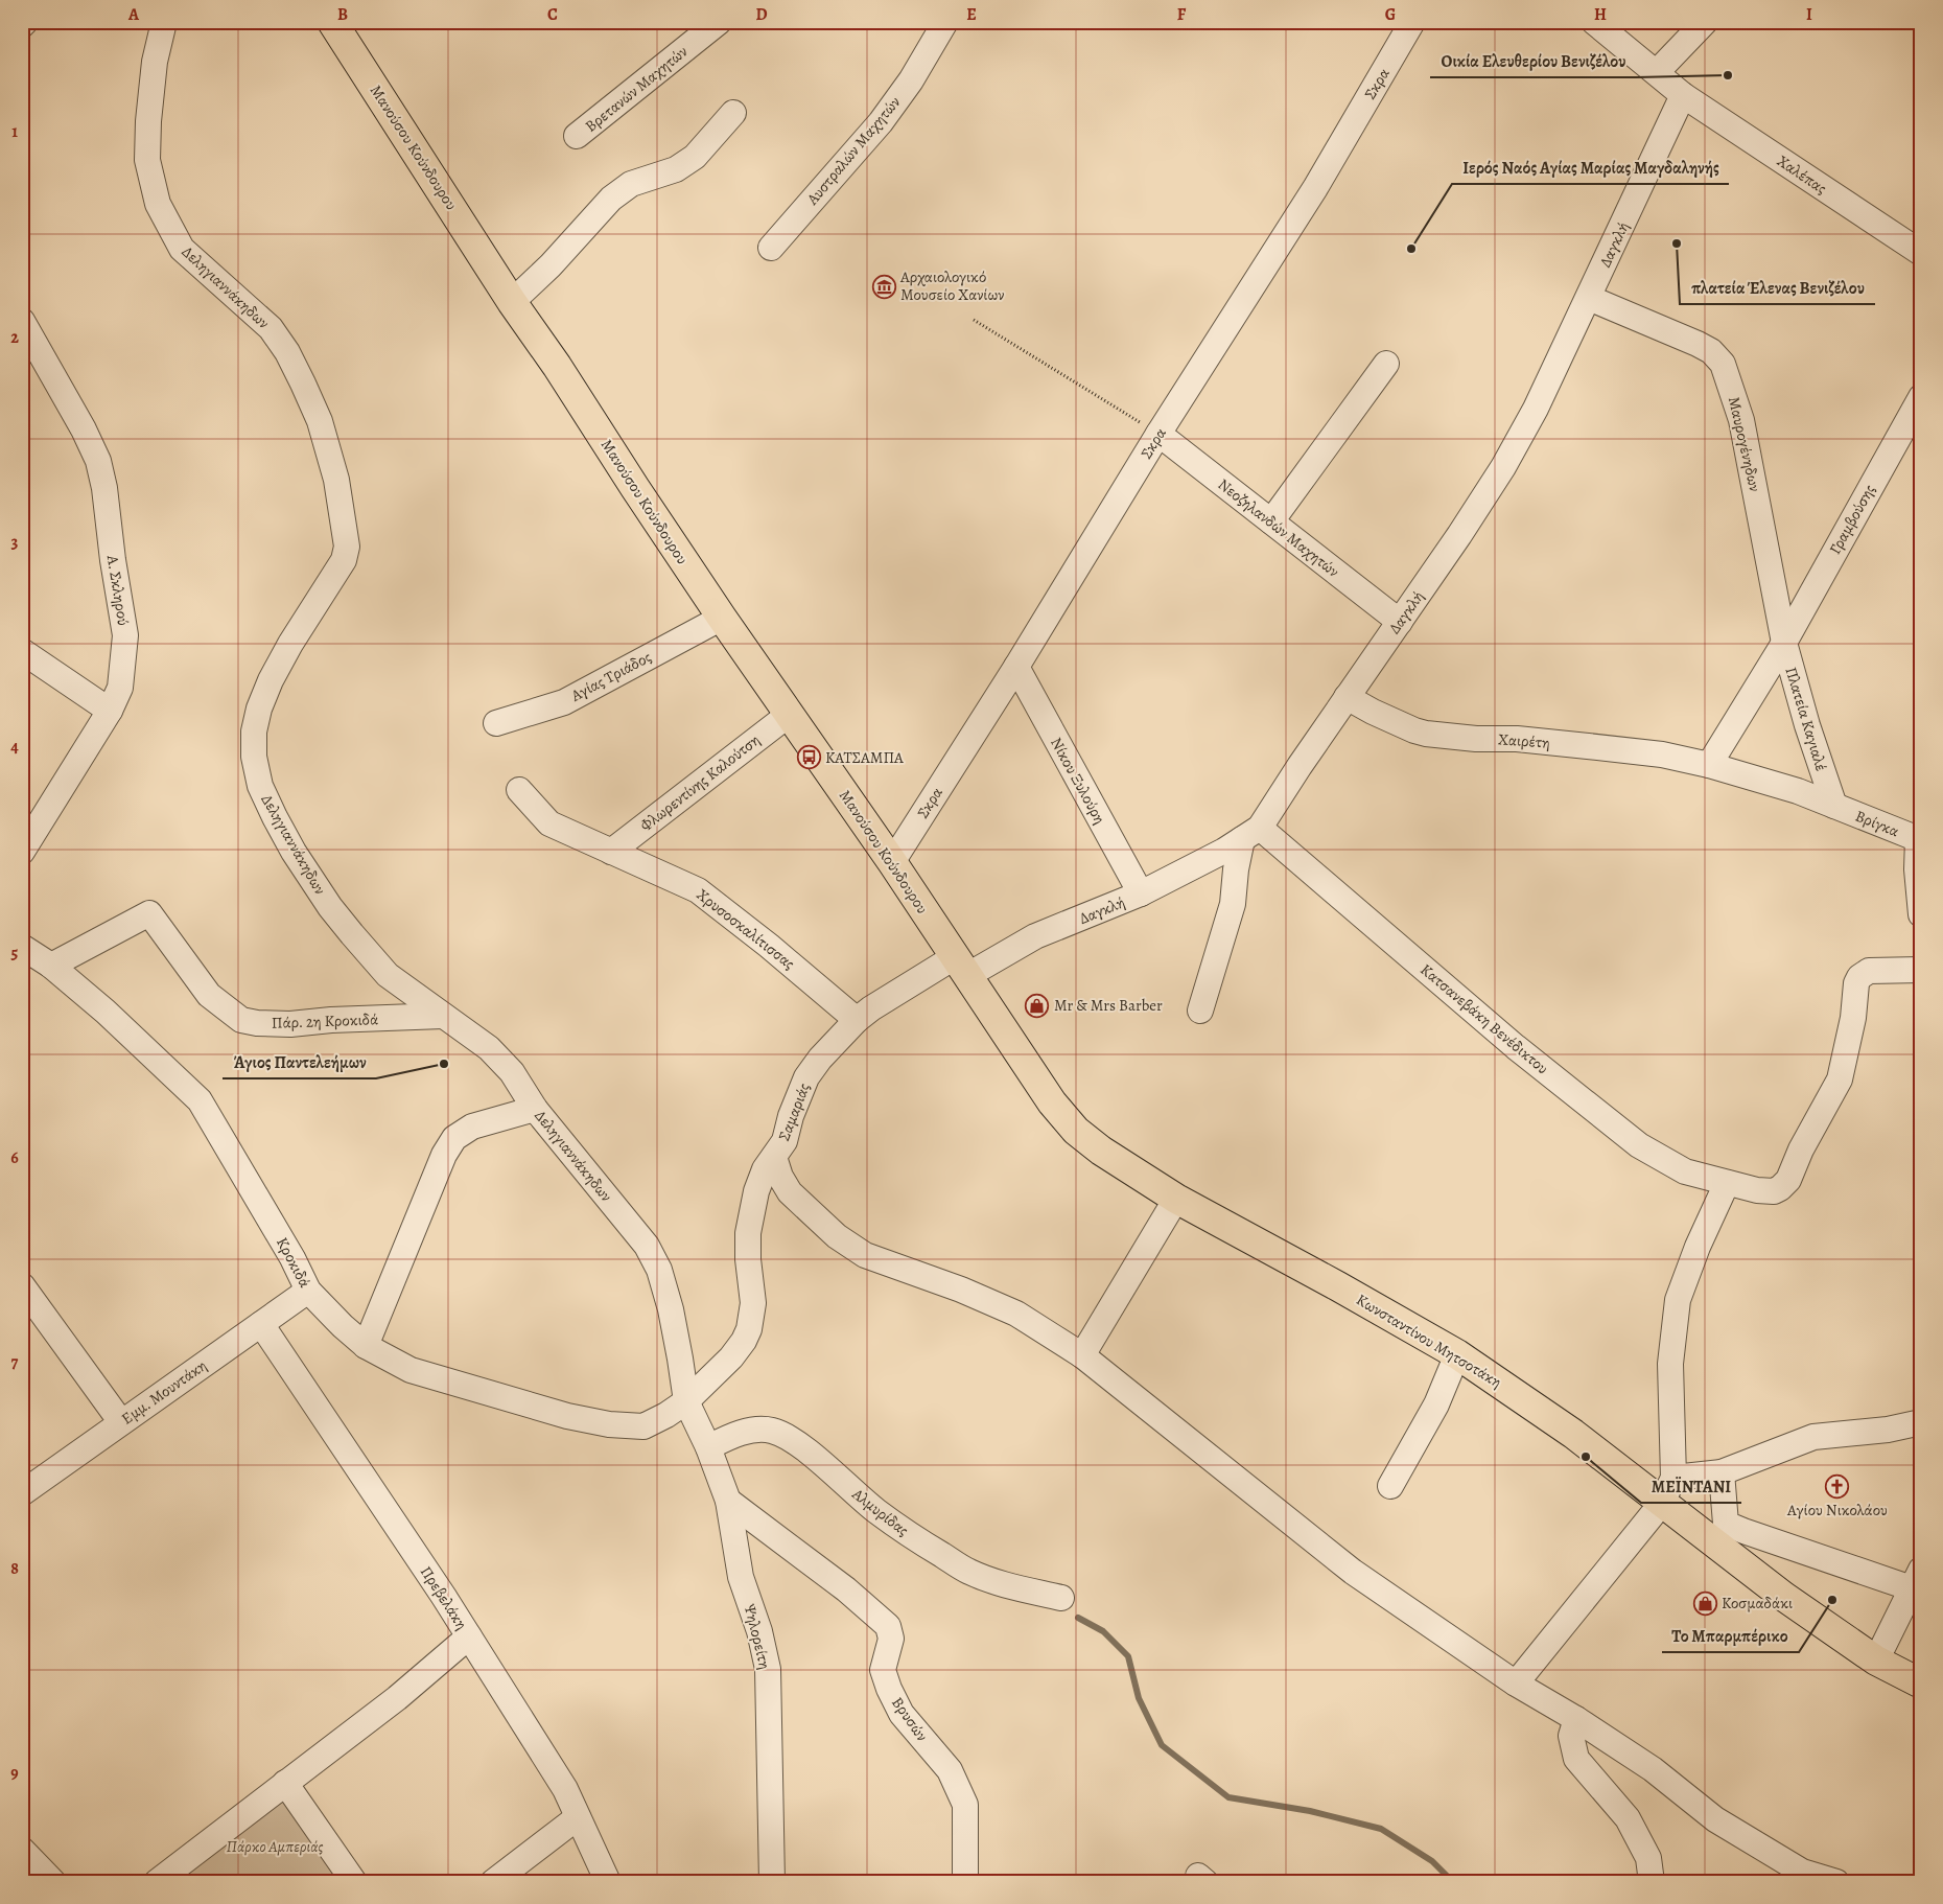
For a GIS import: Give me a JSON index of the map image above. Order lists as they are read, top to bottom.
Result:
{
  "streets": {
    "main road": ["Μανούσου Κούνδουρου", "Κωνσταντίνου Μητσοτάκη"],
    "street": [
      "Σκρα",
      "Βρετανών Μαχητών",
      "Αυστραλών Μαχητών",
      "Χαλέπας",
      "Δαγκλή",
      "Δεληγιαννάκηδων",
      "Μαυρογένηδων",
      "Γραμβούσης",
      "Νεοζηλανδών Μαχητών",
      "Α. Σκληρού",
      "Αγίας Τριάδος",
      "Πλατεία Καγιαλέ",
      "Χαιρέτη",
      "Νίκου Ξυλούρη",
      "Φλωρεντίνης Καλούτση",
      "Βρίγκα",
      "Χρυσοσκαλίτισσας",
      "Κατσανεβάκη Βενέδικτου",
      "Πάρ. 2η Κροκιδά",
      "Σαμαριάς",
      "Κροκιδά",
      "Εμμ. Μουντάκη",
      "Αλμυρίδας",
      "Πρεβελάκη",
      "Ψηλορείτη",
      "Βρυσών"
    ]
  },
  "crossings": [
    ["Σκρα", "Μανούσου Κούνδουρου"],
    ["Σκρα", "Νεοζηλανδών Μαχητών"],
    ["Σκρα", "Νίκου Ξυλούρη"],
    ["Μανούσου Κούνδουρου", "Δαγκλή"],
    ["Μανούσου Κούνδουρου", "Αγίας Τριάδος"],
    ["Μανούσου Κούνδουρου", "Φλωρεντίνης Καλούτση"],
    ["Μανούσου Κούνδουρου", "Σαμαριάς"],
    ["Μανούσου Κούνδουρου", "Κωνσταντίνου Μητσοτάκη"],
    ["Χαλέπας", "Δαγκλή"],
    ["Δαγκλή", "Μαυρογένηδων"],
    ["Δαγκλή", "Νεοζηλανδών Μαχητών"],
    ["Δαγκλή", "Χαιρέτη"],
    ["Δαγκλή", "Νίκου Ξυλούρη"],
    ["Δαγκλή", "Κατσανεβάκη Βενέδικτου"],
    ["Δαγκλή", "Σαμαριάς"],
    ["Δαγκλή", "Κωνσταντίνου Μητσοτάκη"],
    ["Δεληγιαννάκηδων", "Πάρ. 2η Κροκιδά"],
    ["Δεληγιαννάκηδων", "Σαμαριάς"],
    ["Δεληγιαννάκηδων", "Κροκιδά"],
    ["Δεληγιαννάκηδων", "Ψηλορείτη"],
    ["Μαυρογένηδων", "Γραμβούσης"],
    ["Μαυρογένηδων", "Πλατεία Καγιαλέ"],
    ["Γραμβούσης", "Πλατεία Καγιαλέ"],
    ["Πλατεία Καγιαλέ", "Χαιρέτη"],
    ["Πλατεία Καγιαλέ", "Βρίγκα"],
    ["Φλωρεντίνης Καλούτση", "Χρυσοσκαλίτισσας"],
    ["Χρυσοσκαλίτισσας", "Σαμαριάς"],
    ["Πάρ. 2η Κροκιδά", "Κροκιδά"],
    ["Σαμαριάς", "Κροκιδά"],
    ["Σαμαριάς", "Κωνσταντίνου Μητσοτάκη"],
    ["Σαμαριάς", "Ψηλορείτη"],
    ["Κροκιδά", "Εμμ. Μουντάκη"],
    ["Κροκιδά", "Ψηλορείτη"],
    ["Εμμ. Μουντάκη", "Πρεβελάκη"],
    ["Αλμυρίδας", "Ψηλορείτη"],
    ["Ψηλορείτη", "Βρυσών"]
  ],
  "parks": ["Πάρκο Αμπεριάς"],
  "places": {
    "other": [
      "Οικία Ελευθερίου Βενιζέλου",
      "πλατεία Έλενας Βενιζέλου",
      "Ιερός Ναός Αγίας Μαρίας Μαγδαληνής",
      "Άγιος Παντελεήμων",
      "ΜΕΪΝΤΑΝΙ",
      "Το Μπαρμπέρικο"
    ],
    "museum": ["Αρχαιολογικό Μουσείο Χανίων"],
    "bus stop": ["ΚΑΤΣΑΜΠΑ"],
    "shop": ["Mr & Mrs Barber", "Κοσμαδάκι"],
    "church": ["Αγίου Νικολάου"]
  },
  "grid": {
    "columns": [
      "A",
      "B",
      "C",
      "D",
      "E",
      "F",
      "G",
      "H",
      "I"
    ],
    "rows": [
      "1",
      "2",
      "3",
      "4",
      "5",
      "6",
      "7",
      "8",
      "9"
    ]
  }
}
